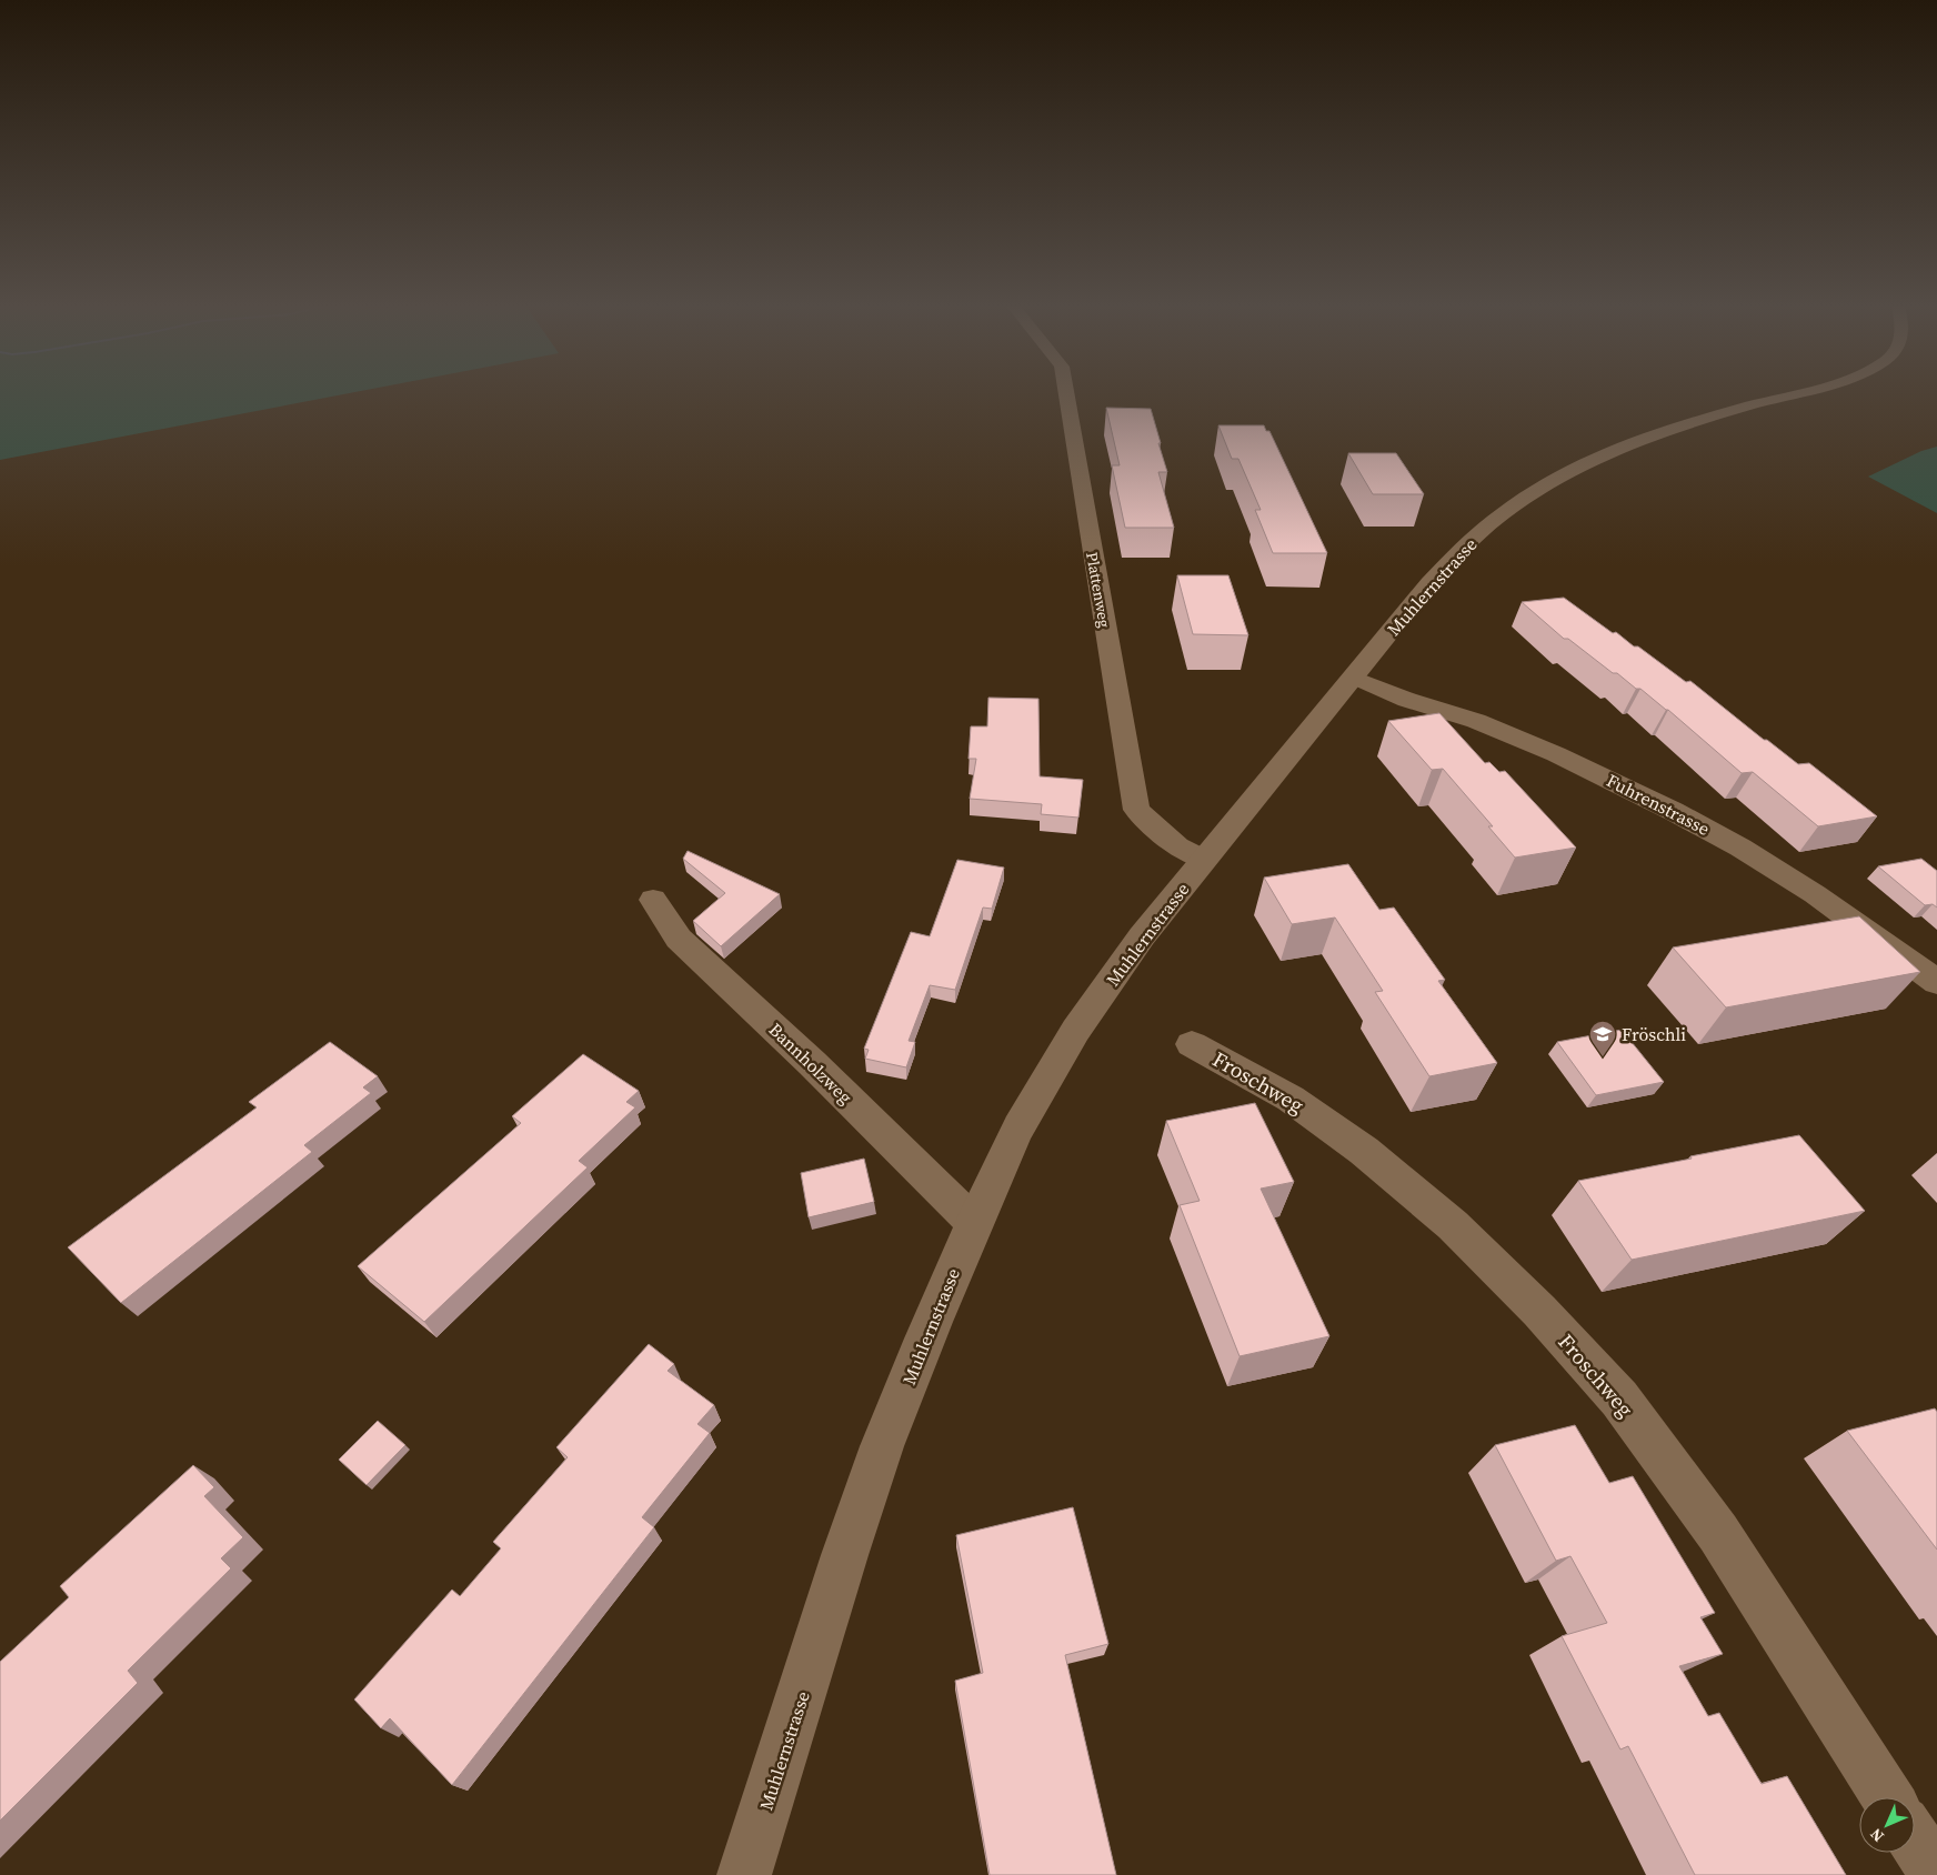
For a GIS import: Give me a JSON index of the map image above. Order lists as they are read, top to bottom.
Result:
{
  "streets": {
    "street": [
      "Muhlernstrasse",
      "Plattenweg",
      "Fuhrenstrasse",
      "Bannholzweg",
      "Froschweg"
    ]
  },
  "crossings": [
    ["Muhlernstrasse", "Plattenweg"],
    ["Muhlernstrasse", "Fuhrenstrasse"],
    ["Muhlernstrasse", "Bannholzweg"]
  ],
  "places": {
    "school or university": ["Fröschli"]
  },
  "north": "bottom left"
}
